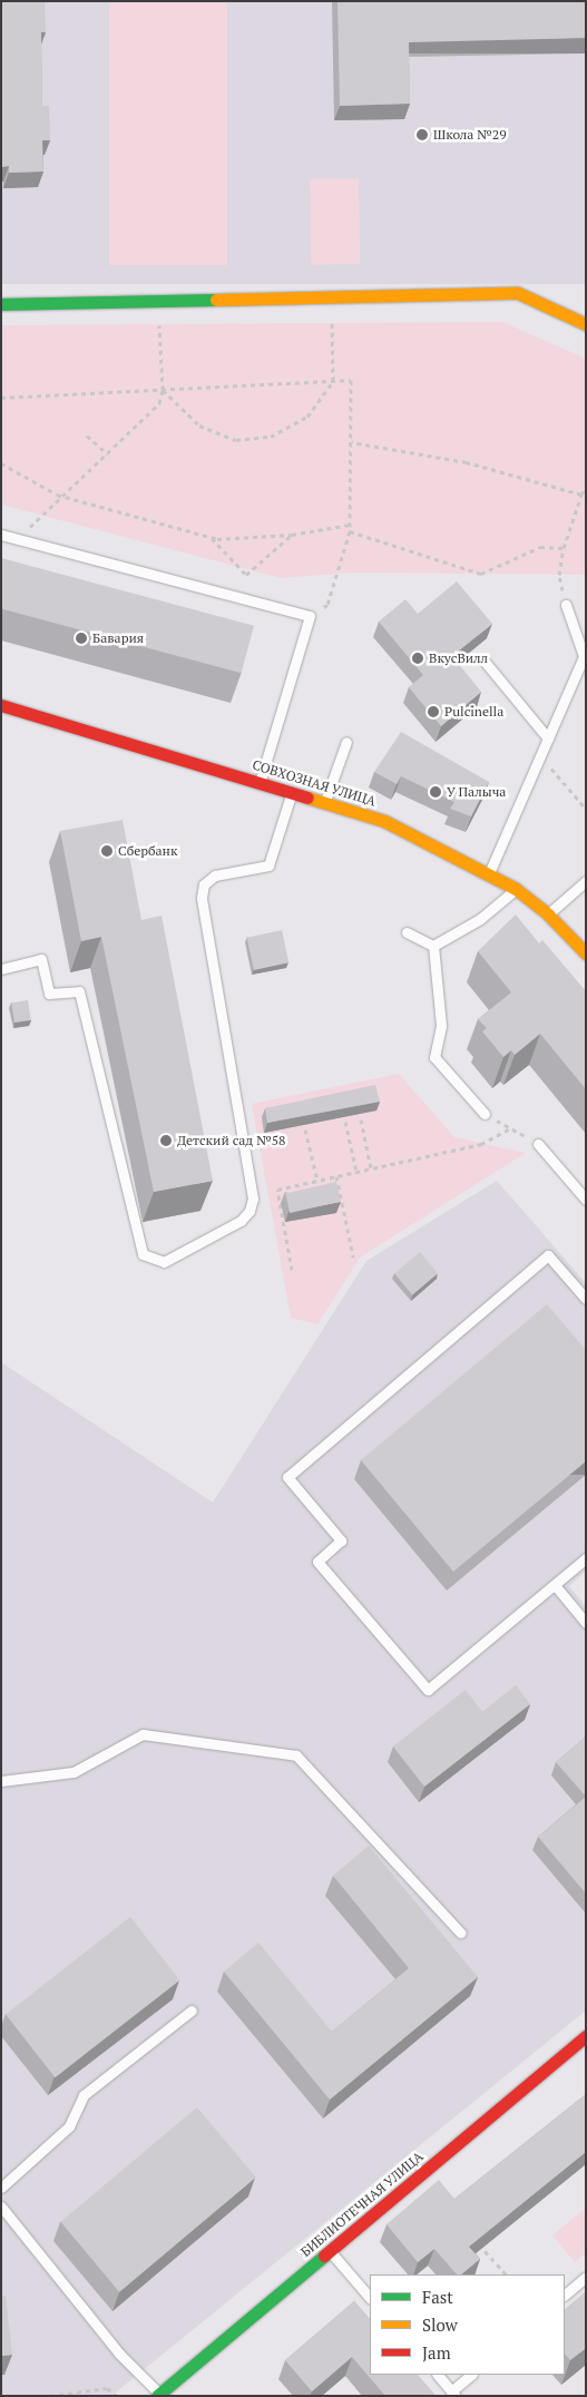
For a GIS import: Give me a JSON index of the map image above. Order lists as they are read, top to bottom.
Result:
{
  "streets": {
    "street": ["СОВХОЗНАЯ УЛИЦА", "БИБЛИОТЕЧНАЯ УЛИЦА"]
  },
  "places": [
    "Школа №29",
    "Бавария",
    "ВкусВилл",
    "Pulcinella",
    "У Палыча",
    "Сбербанк",
    "Детский сад №58"
  ],
  "legend": ["Fast", "Slow", "Jam"]
}
